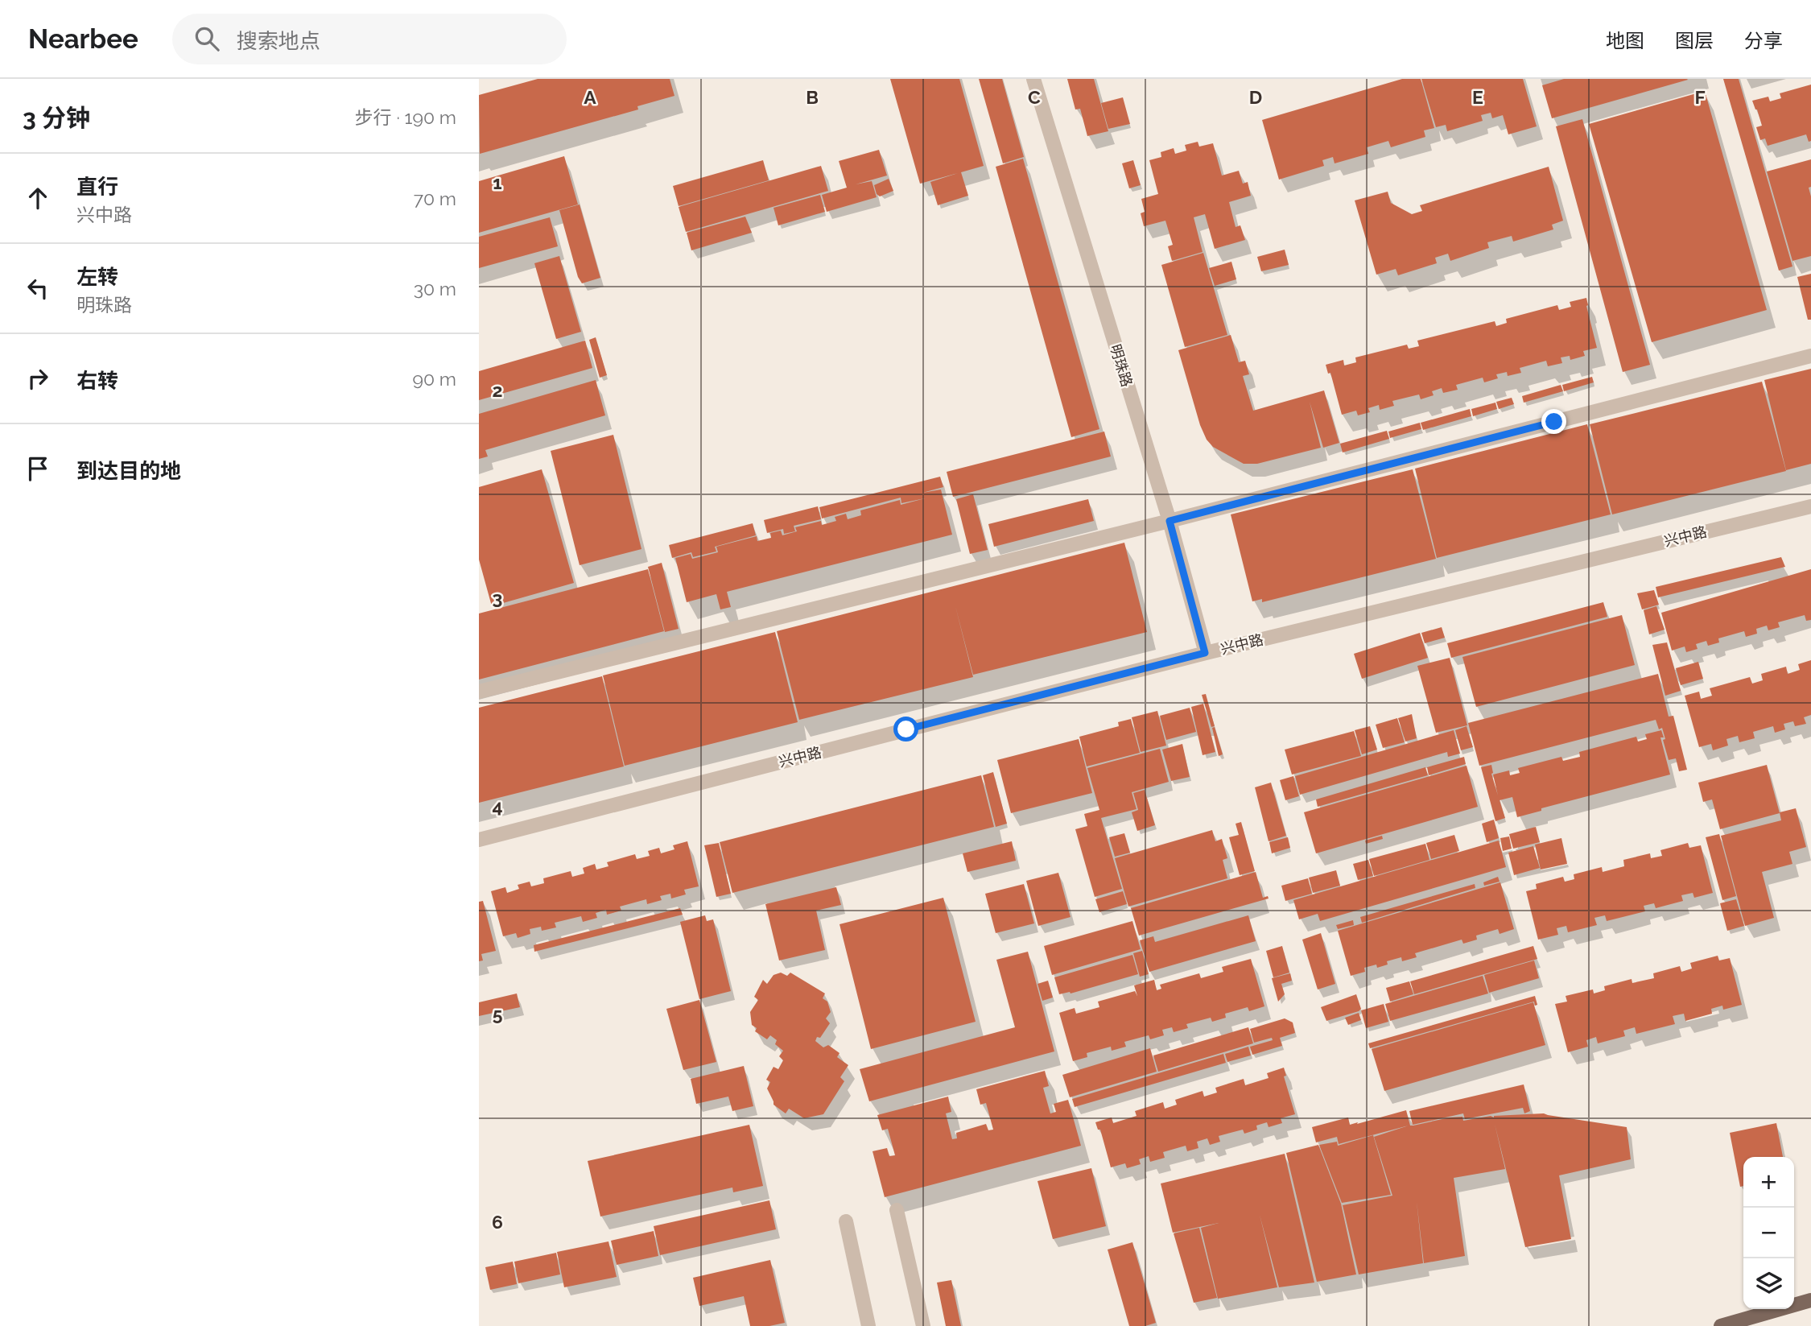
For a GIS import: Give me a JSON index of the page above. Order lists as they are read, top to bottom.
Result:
{
  "streets": {
    "street": ["明珠路", "兴中路"]
  },
  "crossings": [
    ["明珠路", "兴中路"]
  ],
  "page": {
    "header": "Nearbee",
    "search": "搜索地点",
    "nav": ["地图", "图层", "分享"],
    "heading": ["3 分钟", "步行 · 190 m"],
    "list": [
      ["直行", "兴中路", "70 m"],
      ["左转", "明珠路", "30 m"],
      ["右转", "90 m"],
      "到达目的地"
    ],
    "map_buttons": ["+", "−"]
  },
  "grid": {
    "columns": [
      "A",
      "B",
      "C",
      "D",
      "E",
      "F"
    ],
    "rows": [
      "1",
      "2",
      "3",
      "4",
      "5",
      "6"
    ]
  }
}
